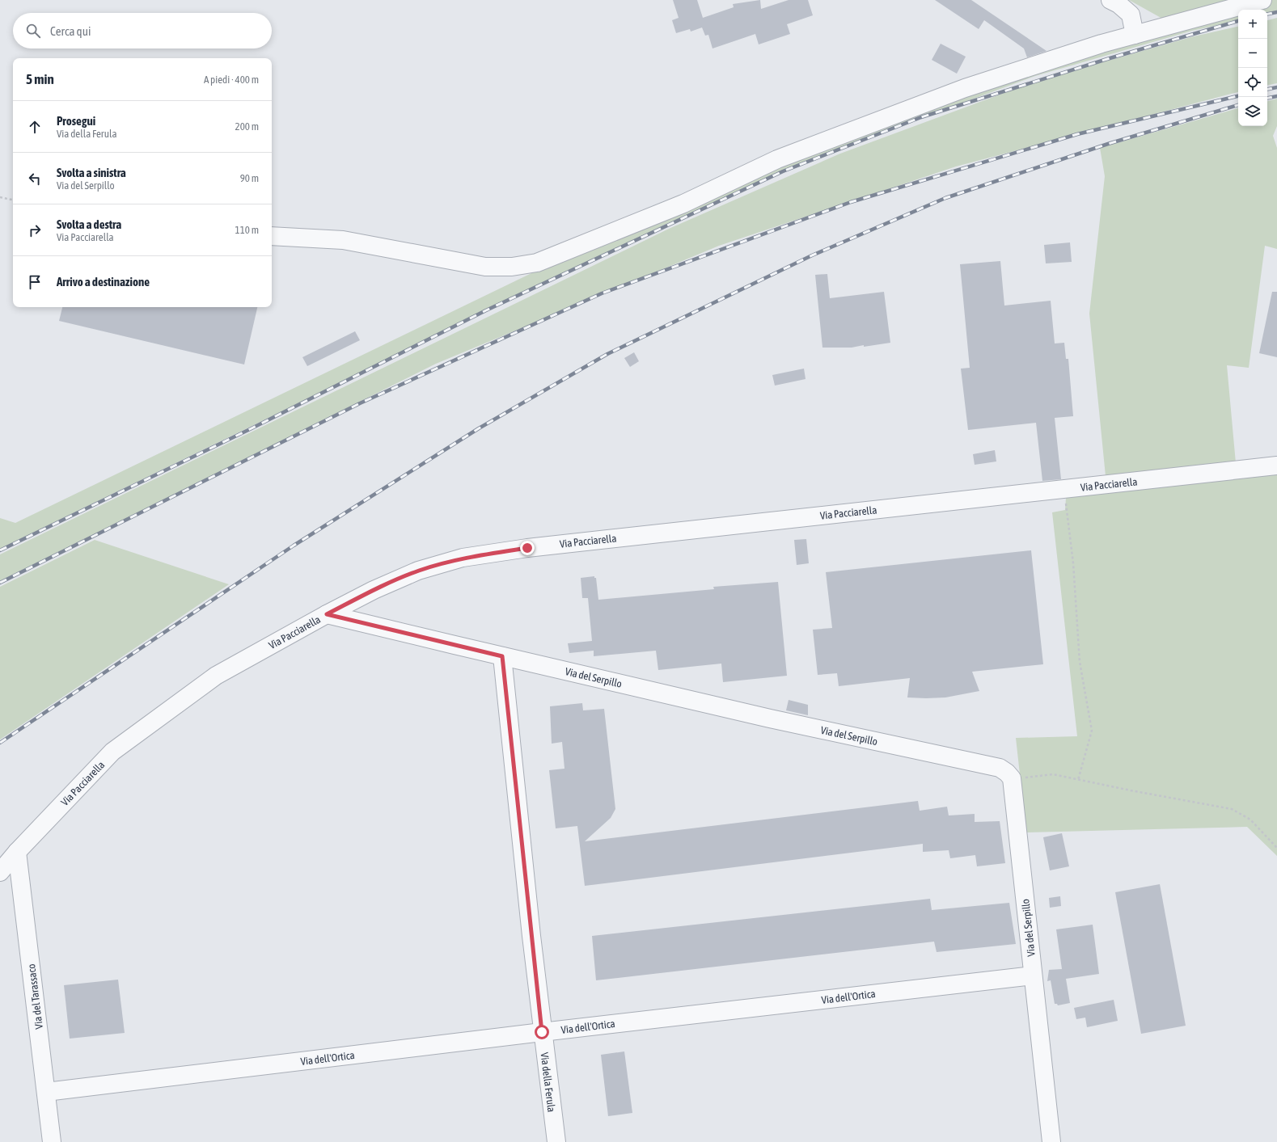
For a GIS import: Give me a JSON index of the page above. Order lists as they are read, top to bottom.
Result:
{
  "streets": {
    "street": [
      "Via Pacciarella",
      "Via del Serpillo",
      "Via del Tarassaco",
      "Via dell'Ortica",
      "Via della Ferula"
    ]
  },
  "crossings": [
    ["Via Pacciarella", "Via del Serpillo"],
    ["Via Pacciarella", "Via del Tarassaco"],
    ["Via del Serpillo", "Via dell'Ortica"],
    ["Via del Serpillo", "Via della Ferula"],
    ["Via del Tarassaco", "Via dell'Ortica"],
    ["Via dell'Ortica", "Via della Ferula"]
  ],
  "page": {
    "map_buttons": ["+", "−"],
    "search": "Cerca qui",
    "heading": ["5 min", "A piedi · 400 m"],
    "list": [
      ["Prosegui", "Via della Ferula", "200 m"],
      ["Svolta a sinistra", "Via del Serpillo", "90 m"],
      ["Svolta a destra", "Via Pacciarella", "110 m"],
      "Arrivo a destinazione"
    ]
  }
}
